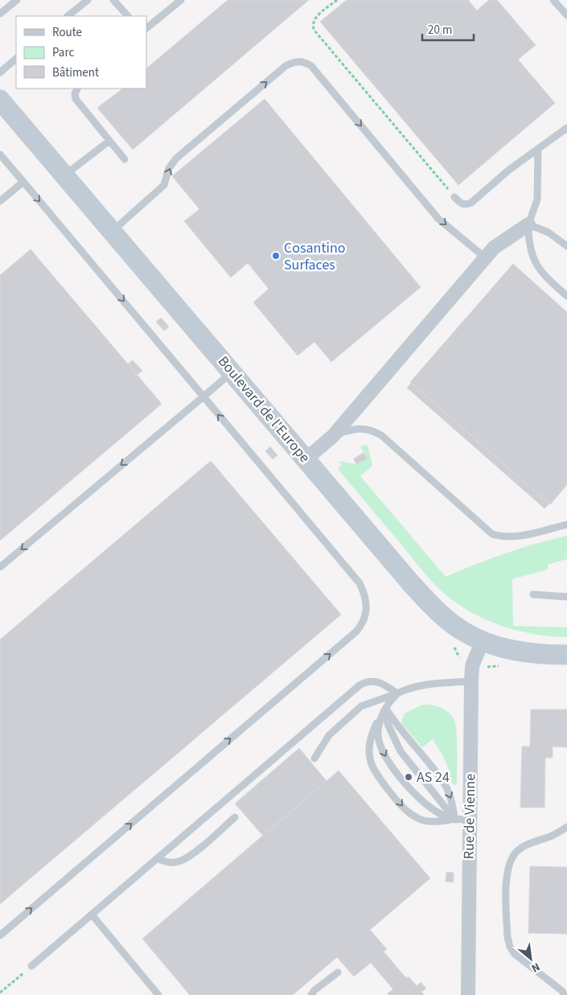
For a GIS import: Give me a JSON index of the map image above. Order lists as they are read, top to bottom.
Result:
{
  "streets": {
    "street": ["Boulevard de l'Europe", "Rue de Vienne"]
  },
  "crossings": [
    ["Boulevard de l'Europe", "Rue de Vienne"]
  ],
  "places": ["Cosantino Surfaces", "AS 24"],
  "legend": ["Route", "Parc", "Bâtiment"],
  "scale_bar": "20 m",
  "north": "bottom right"
}
